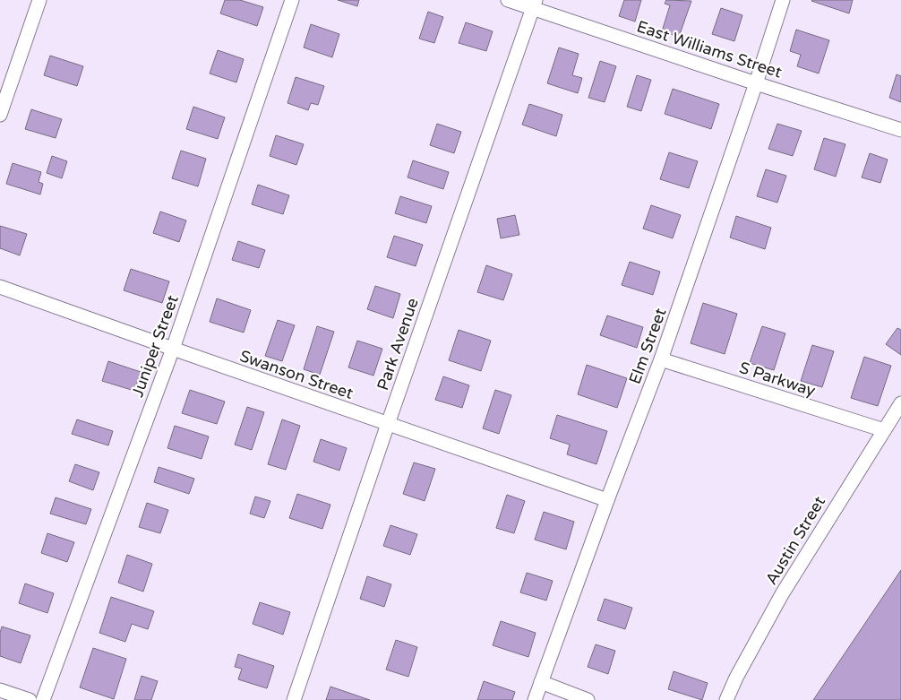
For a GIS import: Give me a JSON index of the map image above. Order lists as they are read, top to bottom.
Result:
{
  "streets": {
    "street": [
      "East Williams Street",
      "Park Avenue",
      "Juniper Street",
      "Elm Street",
      "Swanson Street",
      "S Parkway",
      "Austin Street"
    ]
  },
  "crossings": [
    ["East Williams Street", "Park Avenue"],
    ["East Williams Street", "Elm Street"],
    ["Park Avenue", "Swanson Street"],
    ["Juniper Street", "Swanson Street"],
    ["Elm Street", "Swanson Street"],
    ["Elm Street", "S Parkway"],
    ["S Parkway", "Austin Street"]
  ]
}
